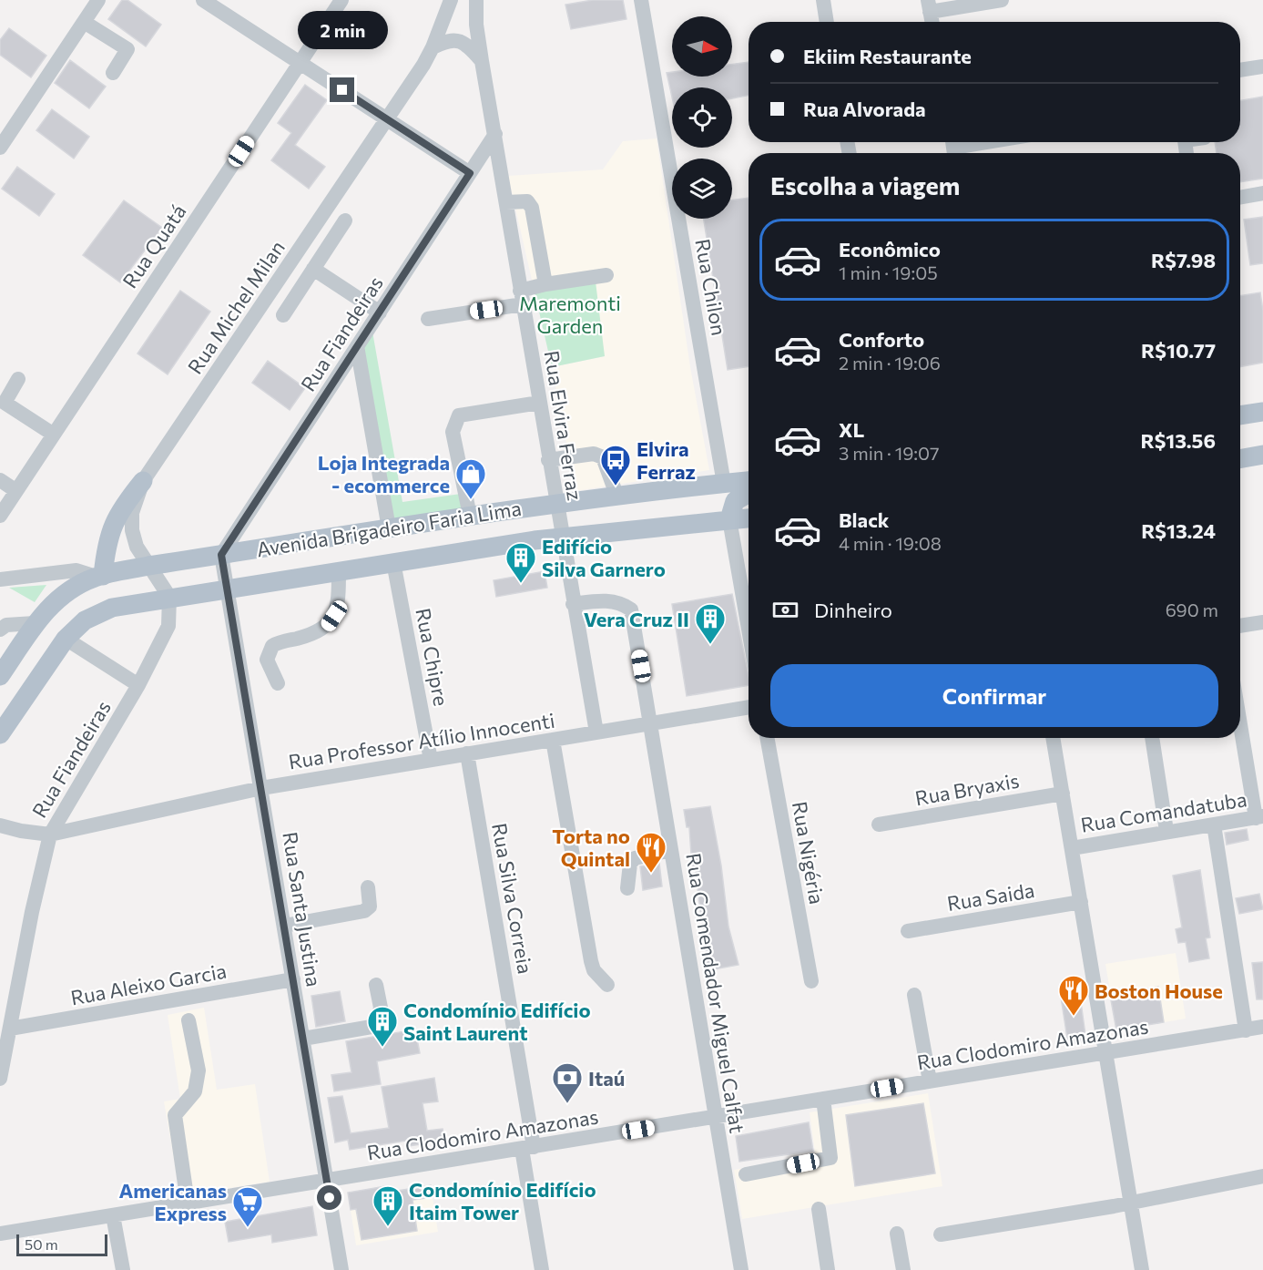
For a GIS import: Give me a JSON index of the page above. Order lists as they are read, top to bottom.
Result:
{
  "streets": {
    "main road": ["Avenida Brigadeiro Faria Lima"],
    "street": [
      "Rua Quatá",
      "Rua Chilon",
      "Rua Michel Milan",
      "Rua Fiandeiras",
      "Rua Elvira Ferraz",
      "Rua Chipre",
      "Rua Professor Atílio Innocenti",
      "Rua Bryaxis",
      "Rua Comandatuba",
      "Rua Nigéria",
      "Rua Saida",
      "Rua Silva Correia",
      "Rua Santa Justina",
      "Rua Aleixo Garcia",
      "Rua Comendador Miguel Calfat",
      "Rua Clodomiro Amazonas"
    ]
  },
  "crossings": [
    ["Rua Chilon", "Avenida Brigadeiro Faria Lima"],
    ["Rua Michel Milan", "Rua Fiandeiras"],
    ["Rua Michel Milan", "Avenida Brigadeiro Faria Lima"],
    ["Rua Fiandeiras", "Rua Elvira Ferraz"],
    ["Rua Fiandeiras", "Avenida Brigadeiro Faria Lima"],
    ["Rua Fiandeiras", "Rua Professor Atílio Innocenti"],
    ["Rua Fiandeiras", "Rua Santa Justina"],
    ["Rua Fiandeiras", "Rua Aleixo Garcia"],
    ["Rua Elvira Ferraz", "Avenida Brigadeiro Faria Lima"],
    ["Rua Elvira Ferraz", "Rua Professor Atílio Innocenti"],
    ["Rua Elvira Ferraz", "Rua Comendador Miguel Calfat"],
    ["Avenida Brigadeiro Faria Lima", "Rua Chipre"],
    ["Avenida Brigadeiro Faria Lima", "Rua Santa Justina"],
    ["Rua Chipre", "Rua Professor Atílio Innocenti"],
    ["Rua Professor Atílio Innocenti", "Rua Silva Correia"],
    ["Rua Professor Atílio Innocenti", "Rua Santa Justina"],
    ["Rua Professor Atílio Innocenti", "Rua Comendador Miguel Calfat"],
    ["Rua Silva Correia", "Rua Clodomiro Amazonas"],
    ["Rua Santa Justina", "Rua Aleixo Garcia"],
    ["Rua Santa Justina", "Rua Clodomiro Amazonas"],
    ["Rua Comendador Miguel Calfat", "Rua Clodomiro Amazonas"]
  ],
  "parks": ["Maremonti Garden"],
  "places": {
    "bus stop": ["Elvira Ferraz"],
    "shop": ["Loja Integrada - ecommerce"],
    "building": [
      "Edifício Silva Garnero",
      "Vera Cruz II",
      "Condomínio Edifício Saint Laurent",
      "Condomínio Edifício Itaim Tower"
    ],
    "restaurant": ["Torta no Quintal", "Boston House"],
    "bank": ["Itaú"],
    "supermarket": ["Americanas Express"]
  },
  "scale_bar": "50 m",
  "north": "right",
  "page": {
    "bubble": "2 min",
    "banner": ["Ekiim Restaurante", "Rua Alvorada"],
    "heading": "Escolha a viagem",
    "list": [
      {
        "name": "Econômico",
        "note": "1 min · 19:05",
        "value": "R$7.98"
      },
      {
        "name": "Conforto",
        "note": "2 min · 19:06",
        "value": "R$10.77"
      },
      {
        "name": "XL",
        "note": "3 min · 19:07",
        "value": "R$13.56"
      },
      {
        "name": "Black",
        "note": "4 min · 19:08",
        "value": "R$13.24"
      }
    ],
    "pay": ["Dinheiro", "690 m"],
    "buttons": "Confirmar",
    "scale": "50 m"
  }
}
